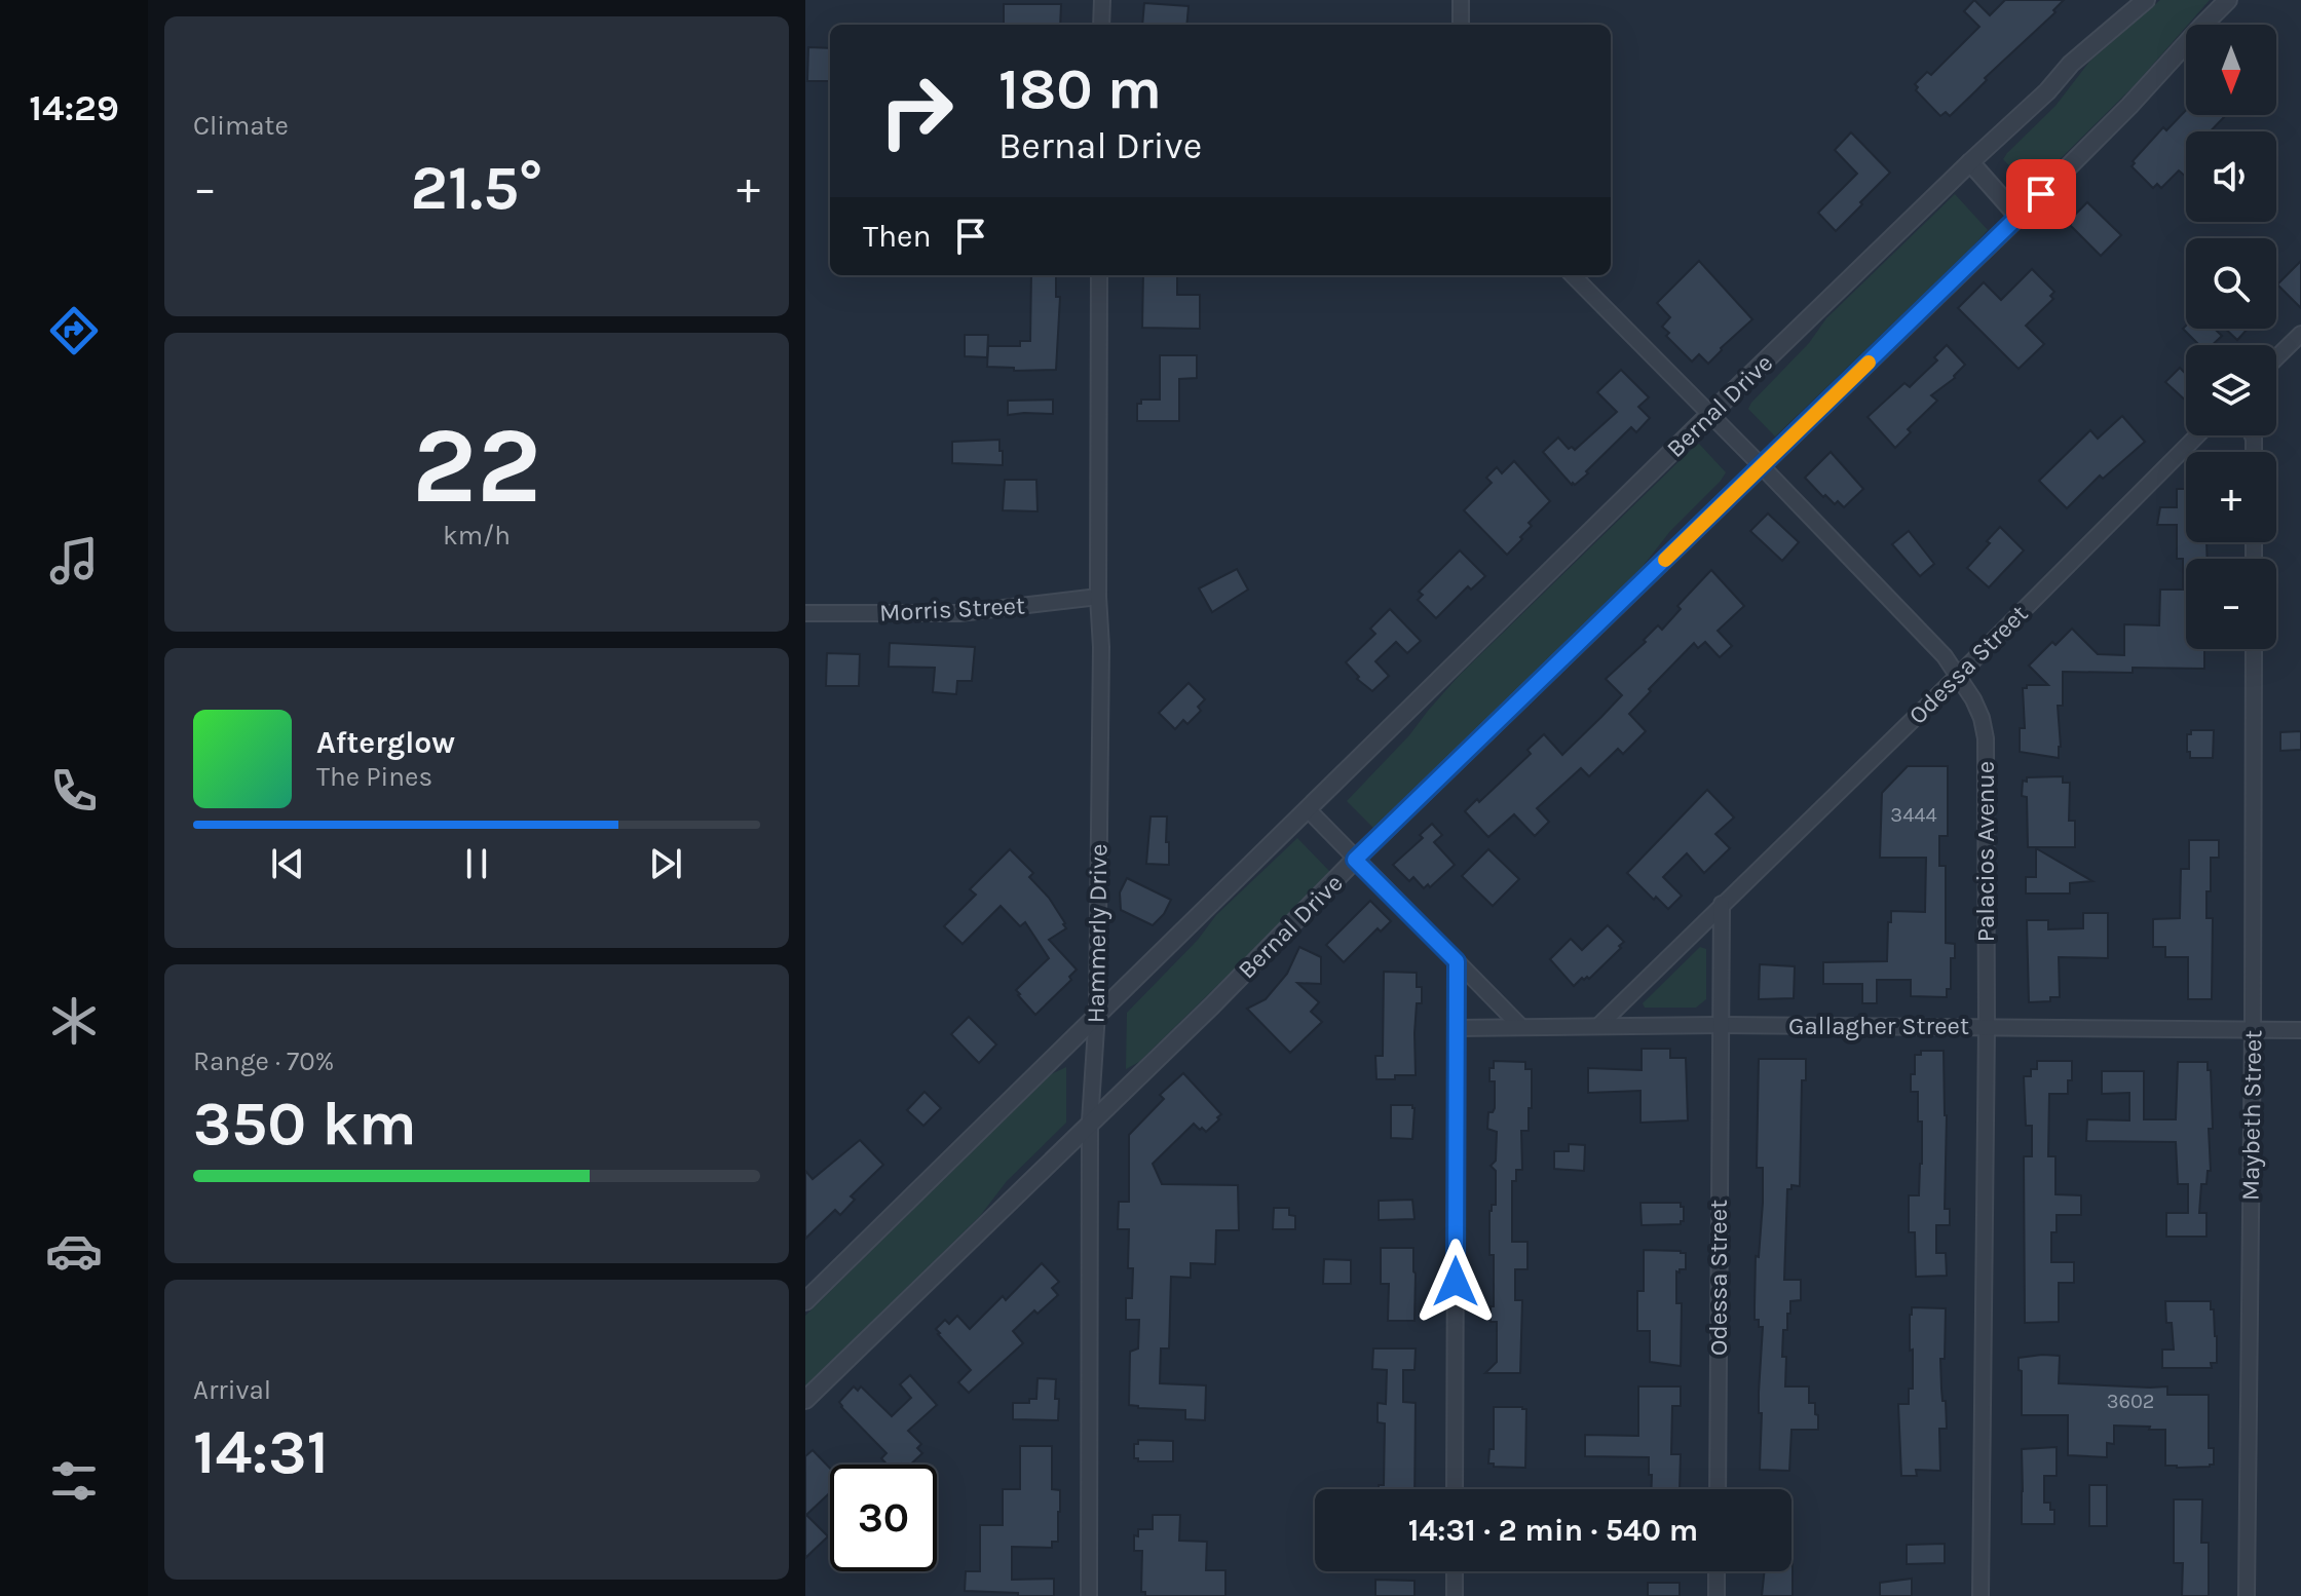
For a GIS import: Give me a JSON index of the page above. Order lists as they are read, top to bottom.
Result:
{
  "streets": {
    "street": [
      "Bernal Drive",
      "Morris Street",
      "Odessa Street",
      "Palacios Avenue",
      "Hammerly Drive",
      "Gallagher Street",
      "Maybeth Street"
    ]
  },
  "crossings": [
    ["Bernal Drive", "Palacios Avenue"],
    ["Bernal Drive", "Hammerly Drive"],
    ["Morris Street", "Hammerly Drive"],
    ["Odessa Street", "Palacios Avenue"],
    ["Odessa Street", "Gallagher Street"],
    ["Palacios Avenue", "Gallagher Street"],
    ["Gallagher Street", "Maybeth Street"]
  ],
  "house_numbers": ["3444", "3602"],
  "north": "bottom",
  "page": {
    "tabs": "14:29",
    "tile": [
      "Climate",
      ["22", "km/h"],
      ["Range · 70%", "350 km"],
      ["Arrival", "14:31"]
    ],
    "map_buttons": ["+", "−"],
    "turn": ["180 m", "Bernal Drive"],
    "heat": ["−", "21.5°", "+"],
    "then": "Then",
    "song": ["Afterglow", "The Pines"],
    "limit": "30",
    "trip": "14:31 · 2 min · 540 m"
  }
}
